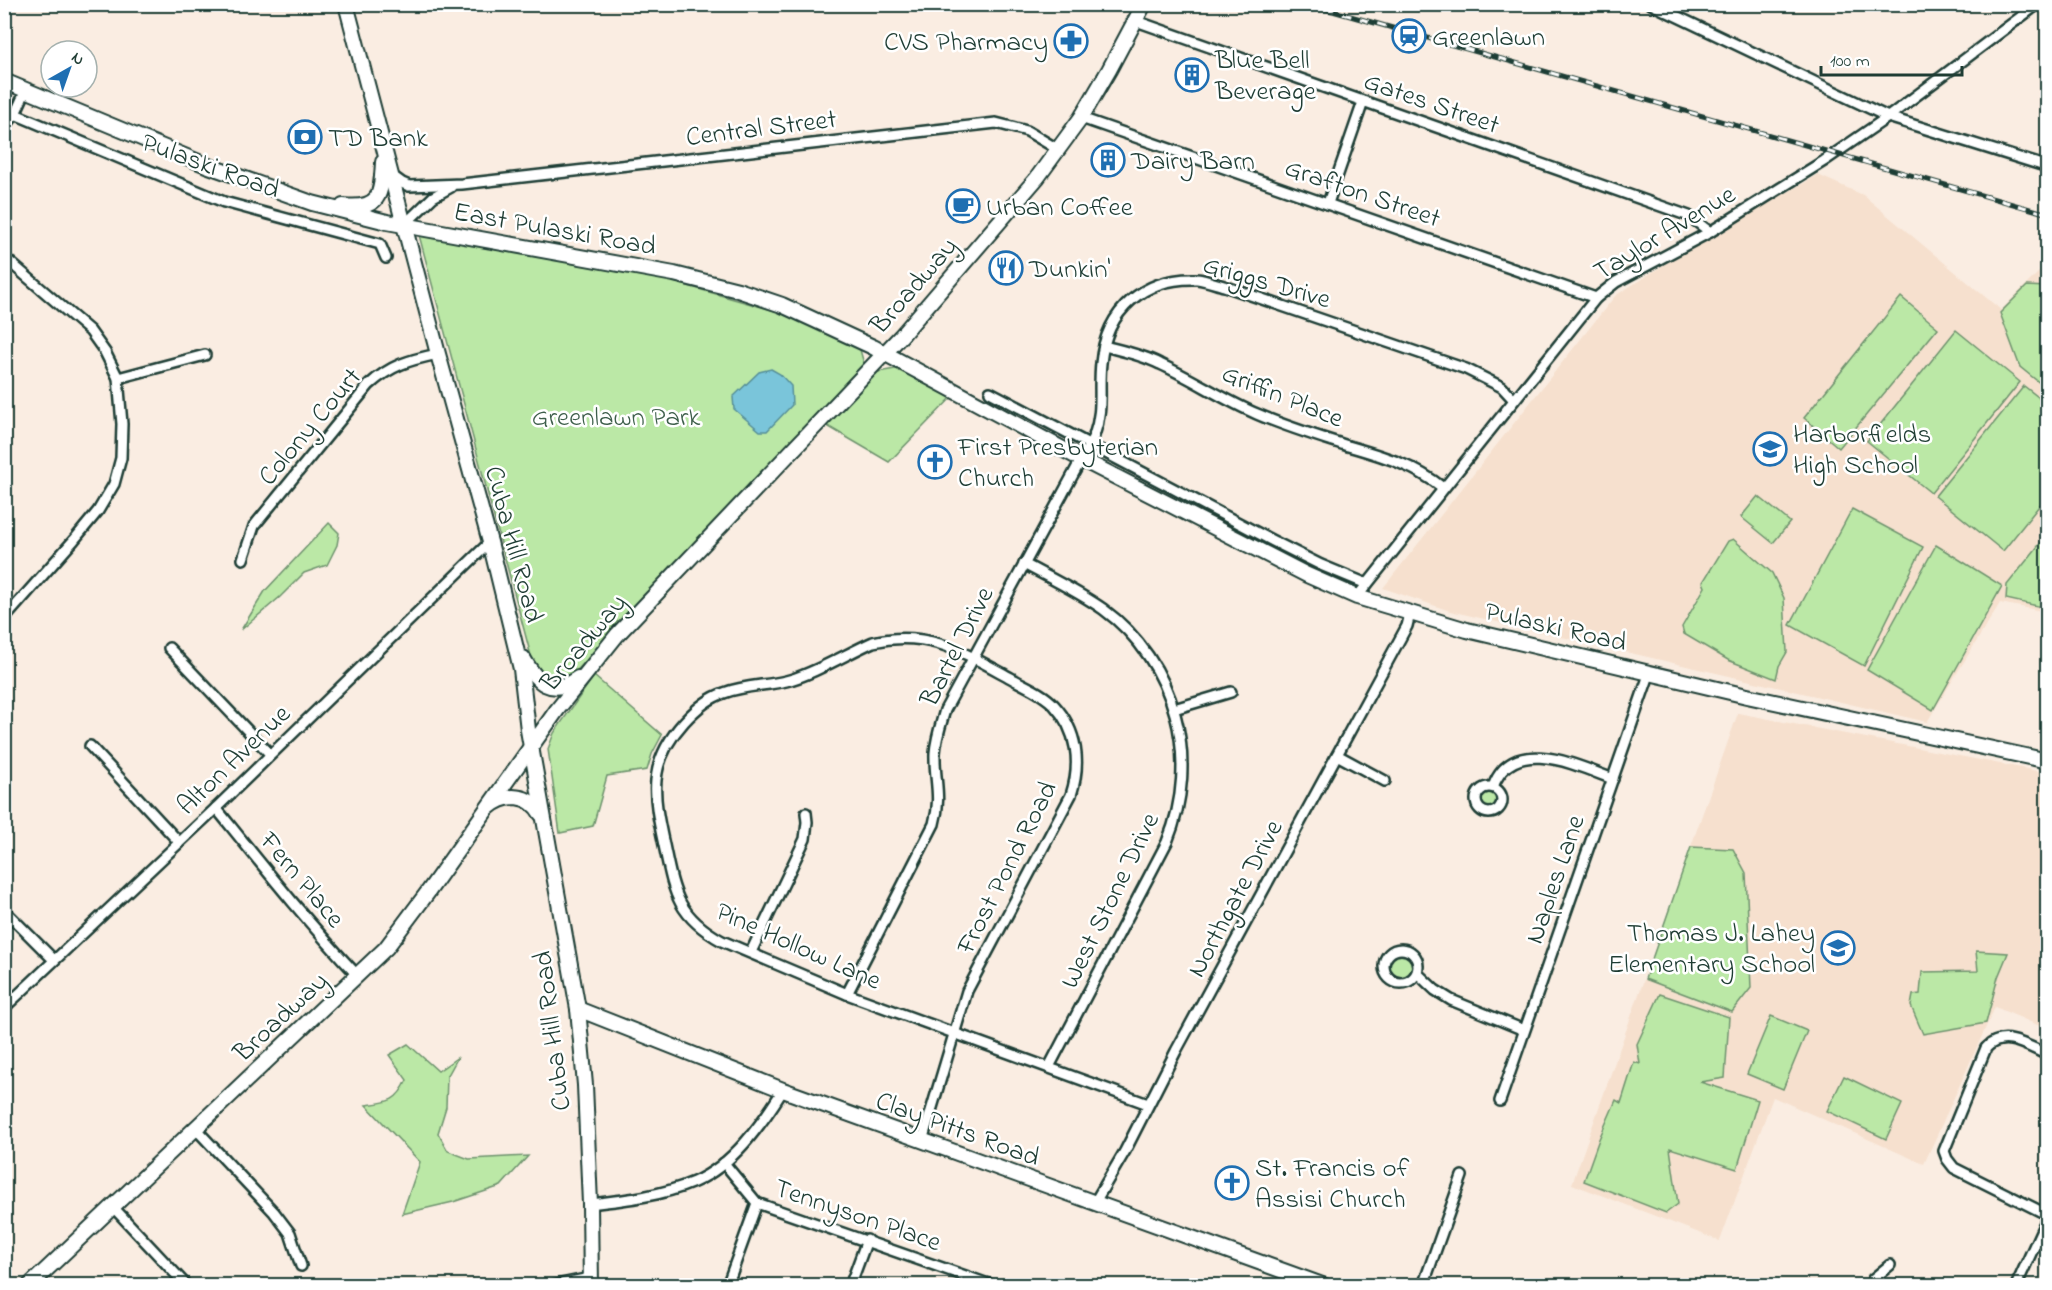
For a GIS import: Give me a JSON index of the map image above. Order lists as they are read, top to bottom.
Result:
{
  "streets": {
    "main road": [
      "Pulaski Road",
      "East Pulaski Road",
      "Broadway",
      "Cuba Hill Road",
      "Clay Pitts Road"
    ],
    "street": [
      "Gates Street",
      "Central Street",
      "Grafton Street",
      "Taylor Avenue",
      "Griggs Drive",
      "Griffin Place",
      "Colony Court",
      "Bartel Drive",
      "Alton Avenue",
      "Frost Pond Road",
      "Fern Place",
      "Naples Lane",
      "Northgate Drive",
      "West Stone Drive",
      "Pine Hollow Lane",
      "Tennyson Place"
    ]
  },
  "crossings": [
    ["Gates Street", "Taylor Avenue"],
    ["Gates Street", "Broadway"],
    ["Central Street", "East Pulaski Road"],
    ["Central Street", "Broadway"],
    ["Central Street", "Cuba Hill Road"],
    ["Pulaski Road", "East Pulaski Road"],
    ["Pulaski Road", "Taylor Avenue"],
    ["Pulaski Road", "Griggs Drive"],
    ["Pulaski Road", "Bartel Drive"],
    ["Pulaski Road", "Naples Lane"],
    ["Pulaski Road", "Northgate Drive"],
    ["Grafton Street", "Taylor Avenue"],
    ["Grafton Street", "Broadway"],
    ["East Pulaski Road", "Griggs Drive"],
    ["East Pulaski Road", "Broadway"],
    ["East Pulaski Road", "Cuba Hill Road"],
    ["East Pulaski Road", "Bartel Drive"],
    ["Taylor Avenue", "Griggs Drive"],
    ["Taylor Avenue", "Griffin Place"],
    ["Griggs Drive", "Griffin Place"],
    ["Griggs Drive", "Bartel Drive"],
    ["Broadway", "Cuba Hill Road"],
    ["Broadway", "Fern Place"],
    ["Colony Court", "Cuba Hill Road"],
    ["Cuba Hill Road", "Alton Avenue"],
    ["Cuba Hill Road", "Clay Pitts Road"],
    ["Bartel Drive", "Frost Pond Road"],
    ["Bartel Drive", "West Stone Drive"],
    ["Bartel Drive", "Pine Hollow Lane"],
    ["Alton Avenue", "Fern Place"],
    ["Frost Pond Road", "Pine Hollow Lane"],
    ["Frost Pond Road", "Clay Pitts Road"],
    ["Northgate Drive", "Pine Hollow Lane"],
    ["Northgate Drive", "Clay Pitts Road"],
    ["West Stone Drive", "Pine Hollow Lane"]
  ],
  "parks": ["Greenlawn Park"],
  "places": {
    "station": ["Greenlawn"],
    "pharmacy": ["CVS Pharmacy"],
    "building": ["Blue Bell Beverage", "Dairy Barn"],
    "bank": ["TD Bank"],
    "cafe": ["Urban Coffee"],
    "restaurant": ["Dunkin'"],
    "school or university": ["Harborfields High School", "Thomas J. Lahey Elementary School"],
    "church": ["First Presbyterian Church", "St. Francis of Assisi Church"]
  },
  "scale_bar": "100 m",
  "north": "top right"
}
